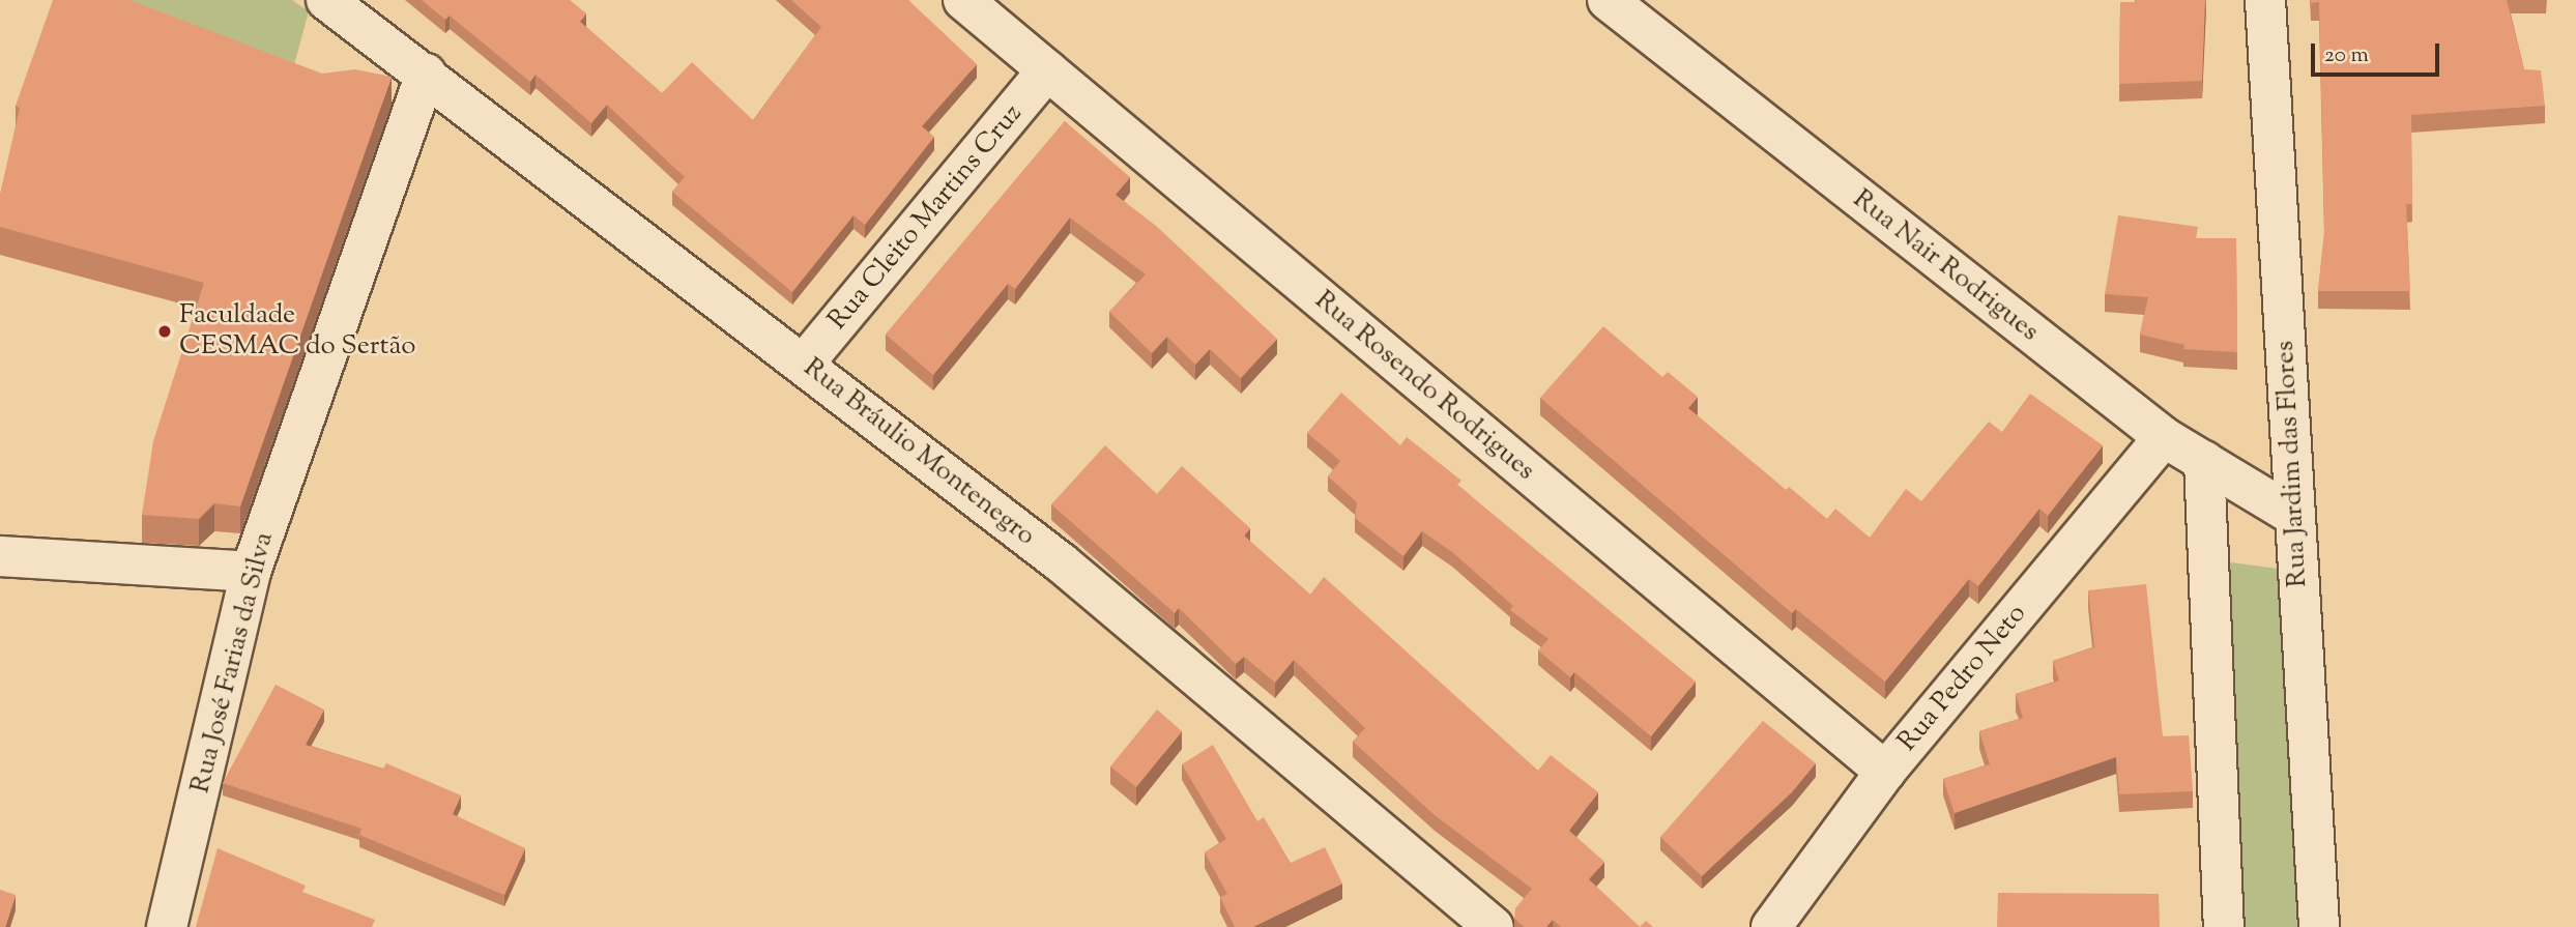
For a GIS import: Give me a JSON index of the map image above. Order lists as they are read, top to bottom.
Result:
{
  "streets": {
    "street": [
      "Rua Cleito Martins Cruz",
      "Rua Nair Rodrigues",
      "Rua Rosendo Rodrigues",
      "Rua Bráulio Montenegro",
      "Rua Jardim das Flores",
      "Rua José Farias da Silva",
      "Rua Pedro Neto"
    ]
  },
  "crossings": [
    ["Rua Cleito Martins Cruz", "Rua Rosendo Rodrigues"],
    ["Rua Cleito Martins Cruz", "Rua Bráulio Montenegro"],
    ["Rua Nair Rodrigues", "Rua Jardim das Flores"],
    ["Rua Nair Rodrigues", "Rua Pedro Neto"],
    ["Rua Rosendo Rodrigues", "Rua Pedro Neto"],
    ["Rua Bráulio Montenegro", "Rua José Farias da Silva"]
  ],
  "places": ["Faculdade CESMAC do Sertão"],
  "scale_bar": "20 m"
}
